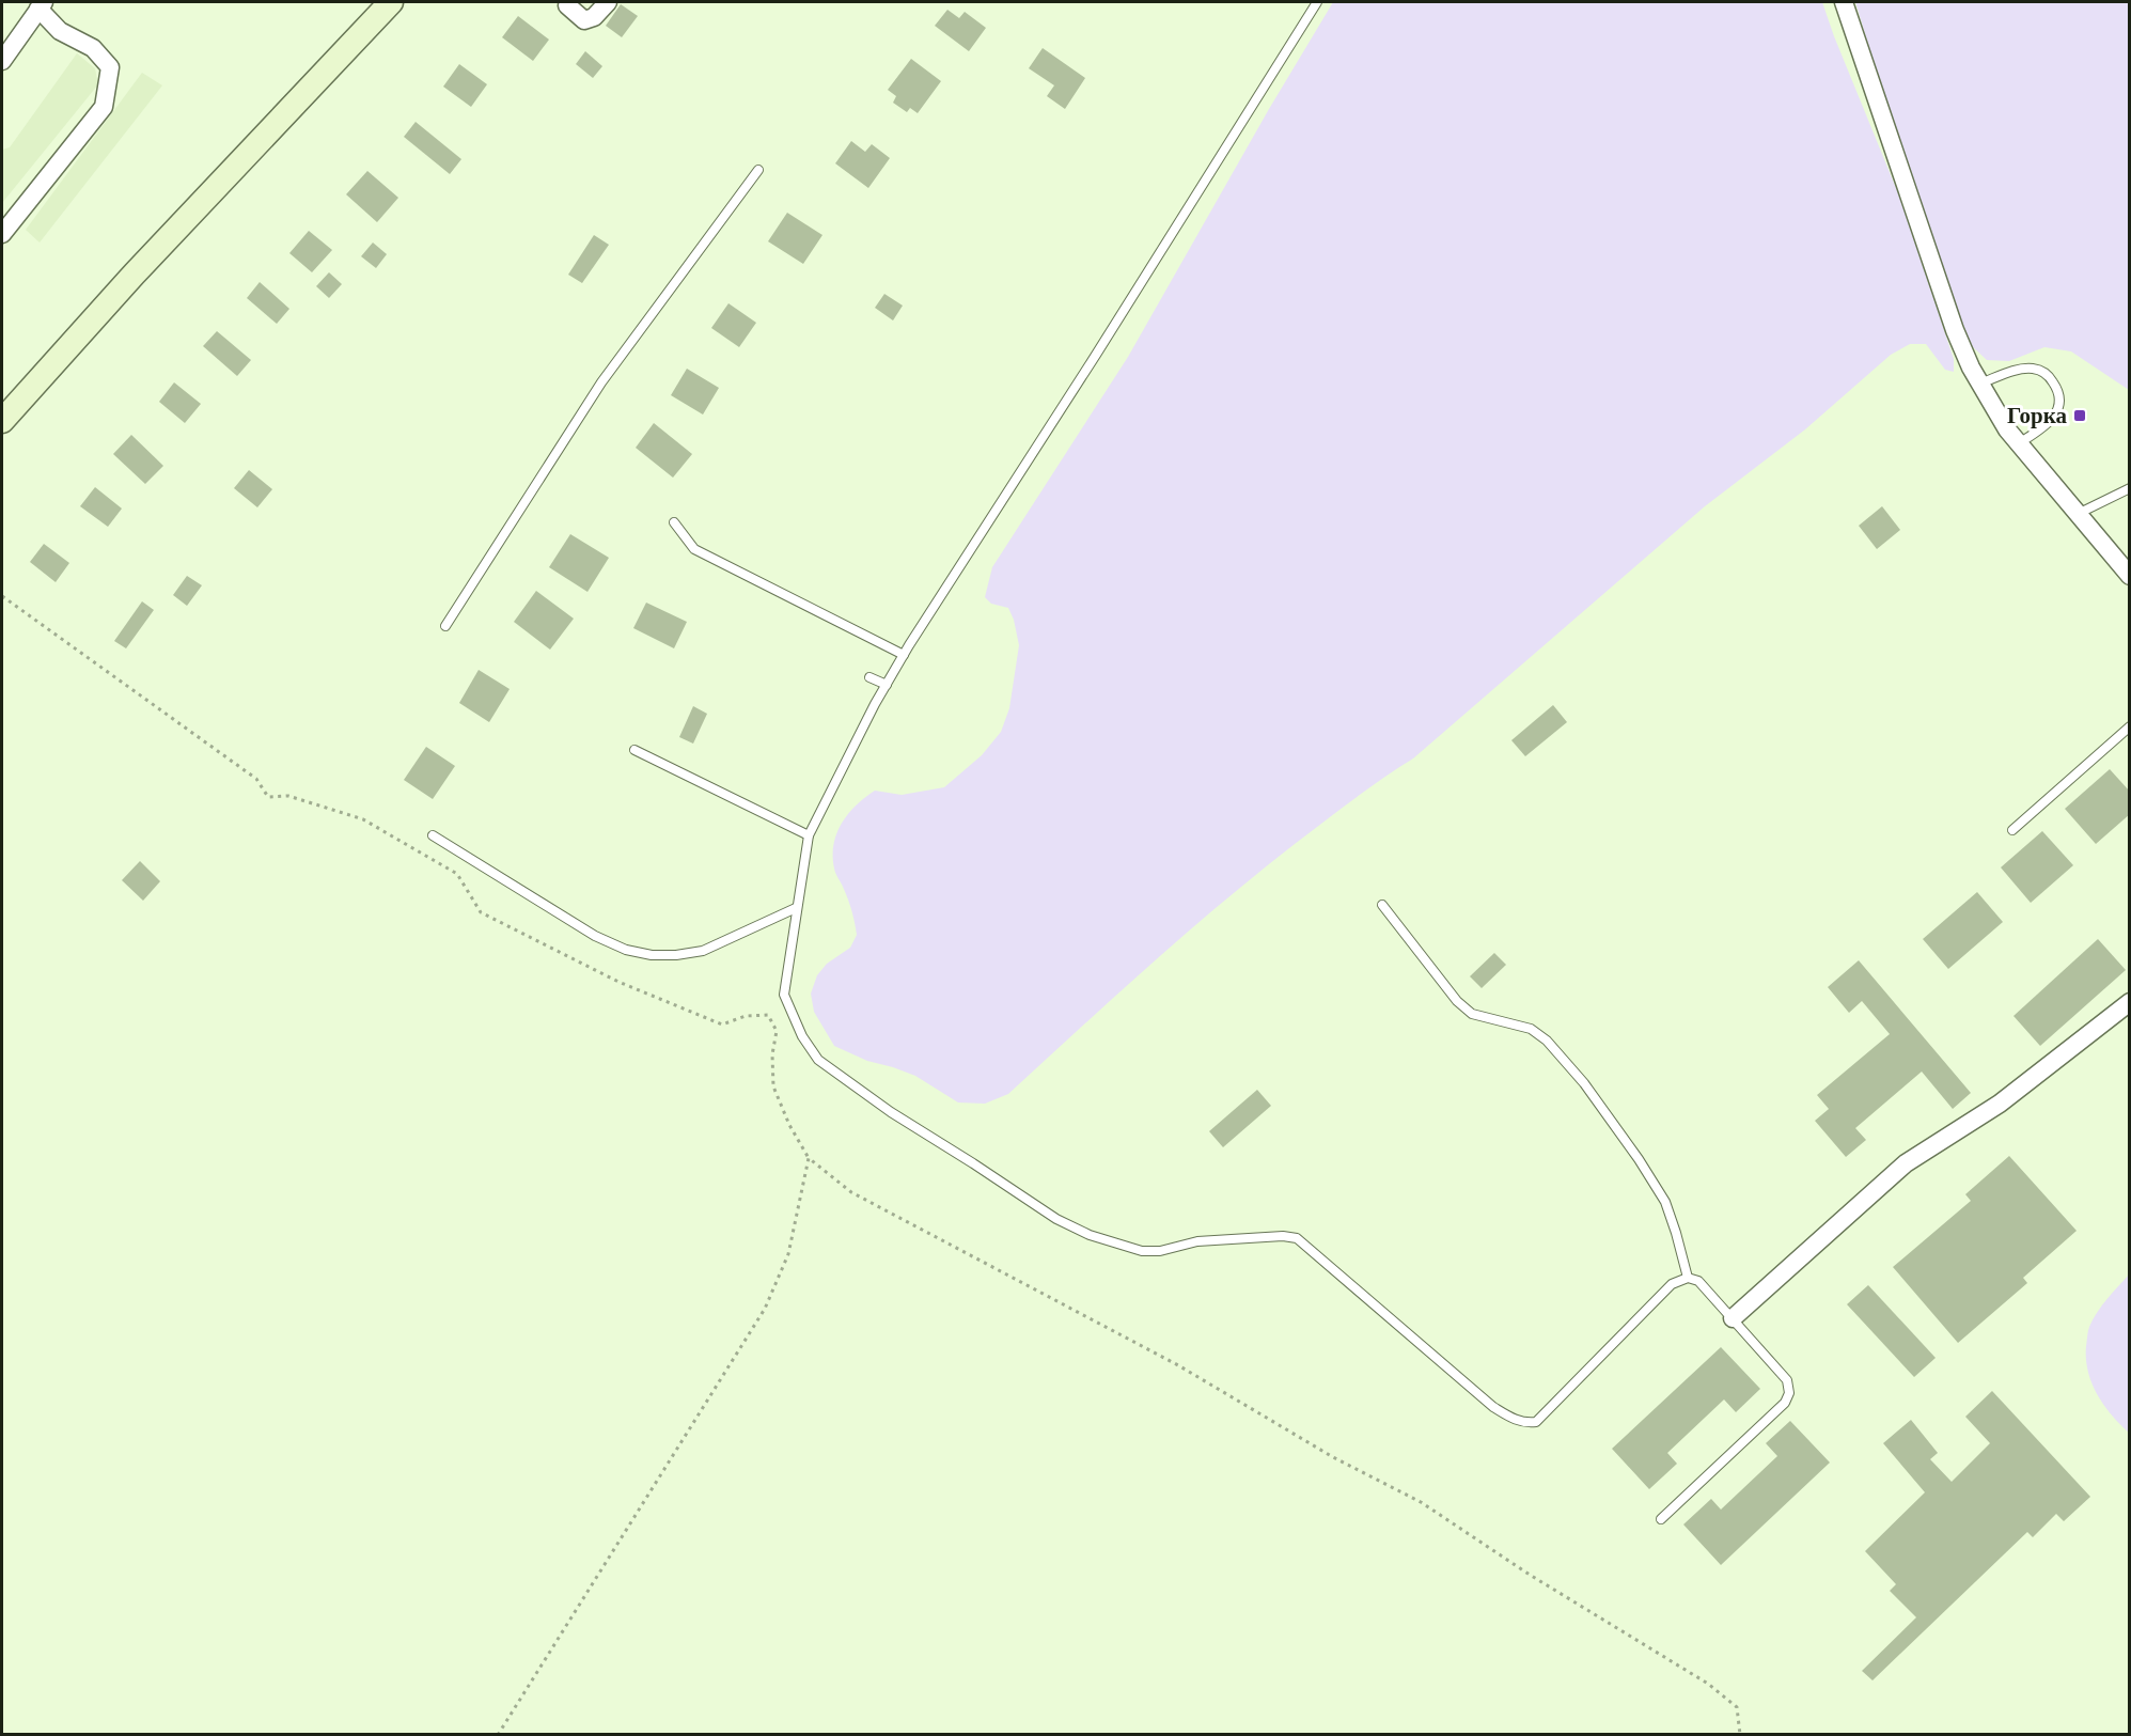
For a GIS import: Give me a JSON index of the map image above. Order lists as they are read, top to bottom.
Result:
{
  "places": {
    "transit": ["Горка"]
  }
}
